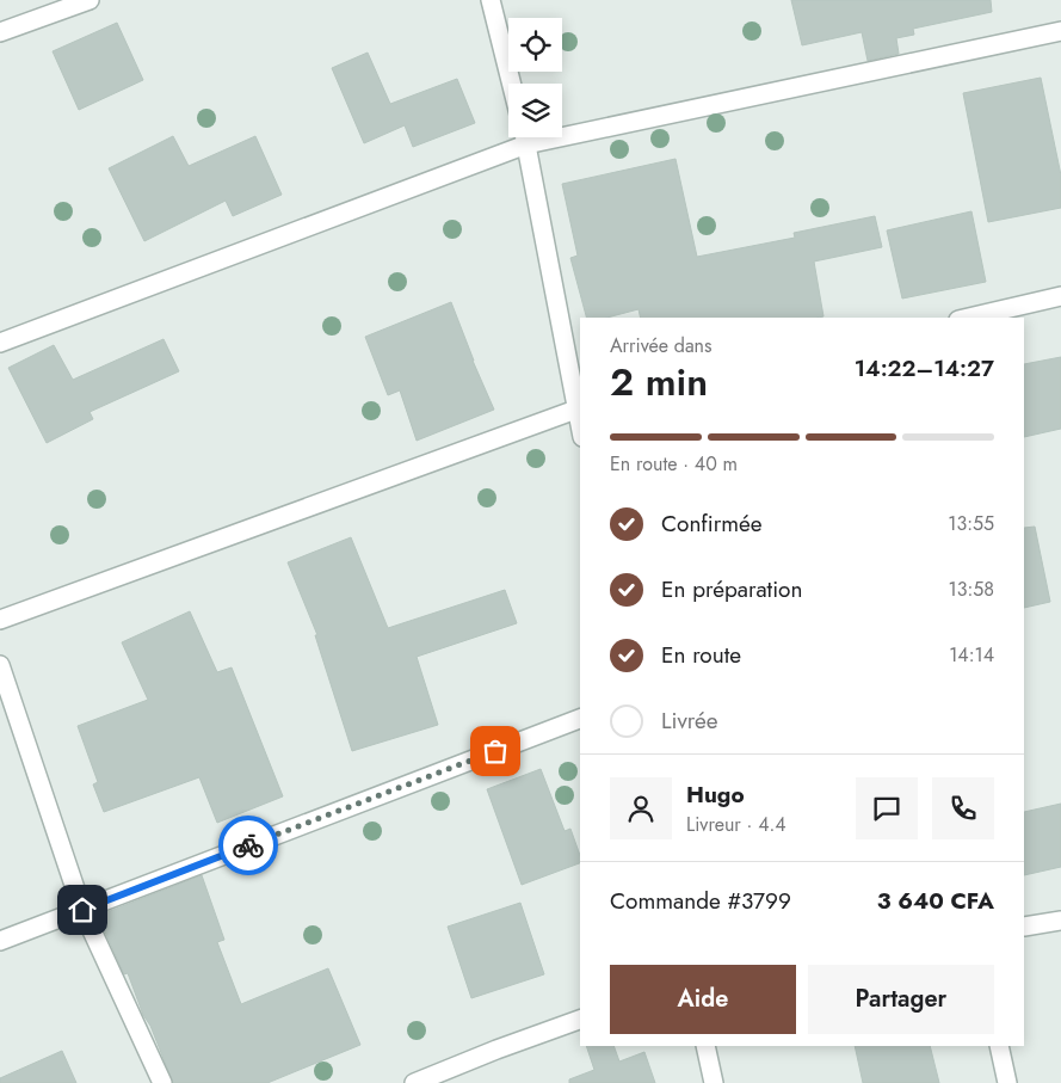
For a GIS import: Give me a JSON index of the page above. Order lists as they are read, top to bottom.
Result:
{
  "page": {
    "heading": ["2 min", "Arrivée dans", "14:22–14:27"],
    "panel": [
      "Hugo",
      "Livreur · 4.4",
      "Commande #3799",
      "3 640 CFA"
    ],
    "bar": "En route · 40 m",
    "list": [
      ["Confirmée", "13:55"],
      ["En préparation", "13:58"],
      ["En route", "14:14"],
      "Livrée"
    ],
    "buttons": ["Aide", "Partager"]
  }
}
